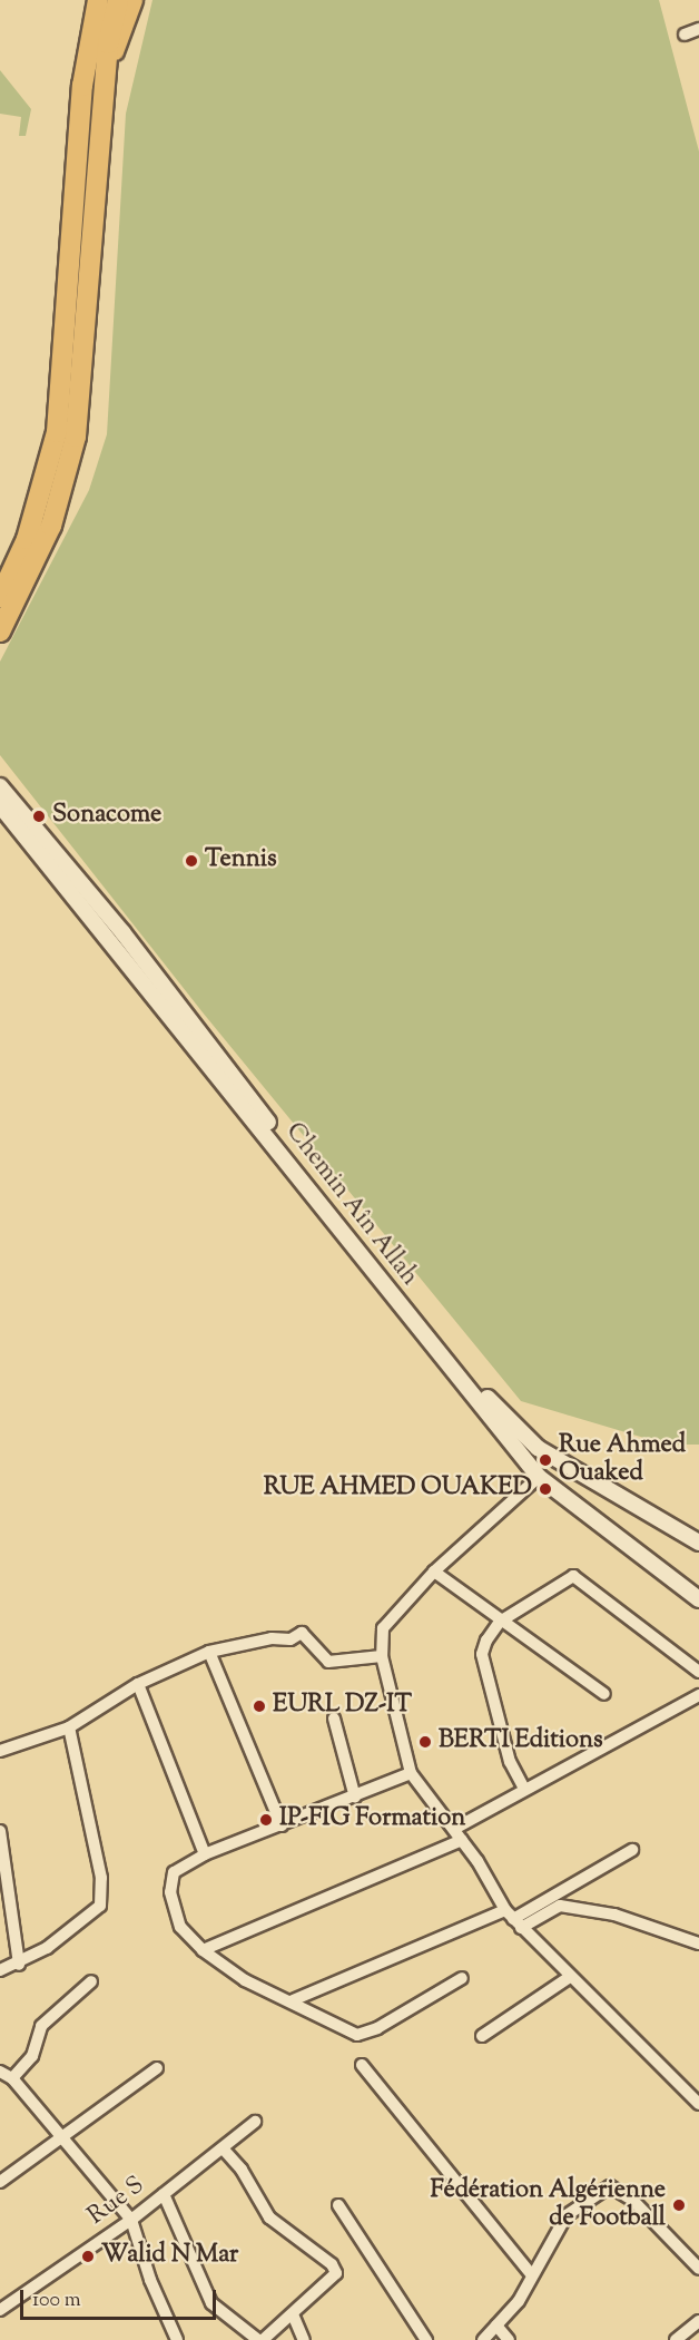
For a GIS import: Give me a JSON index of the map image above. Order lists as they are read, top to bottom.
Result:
{
  "streets": {
    "main road": ["Chemin Aîn Allah"],
    "street": ["Rue S"]
  },
  "places": [
    "Sonacome",
    "Tennis",
    "Rue Ahmed Ouaked",
    "RUE AHMED OUAKED",
    "EURL DZ-IT",
    "BERTI Editions",
    "IP-FIG Formation",
    "Fédération Algérienne de Football",
    "Walid N Mar"
  ],
  "scale_bar": "100 m"
}
